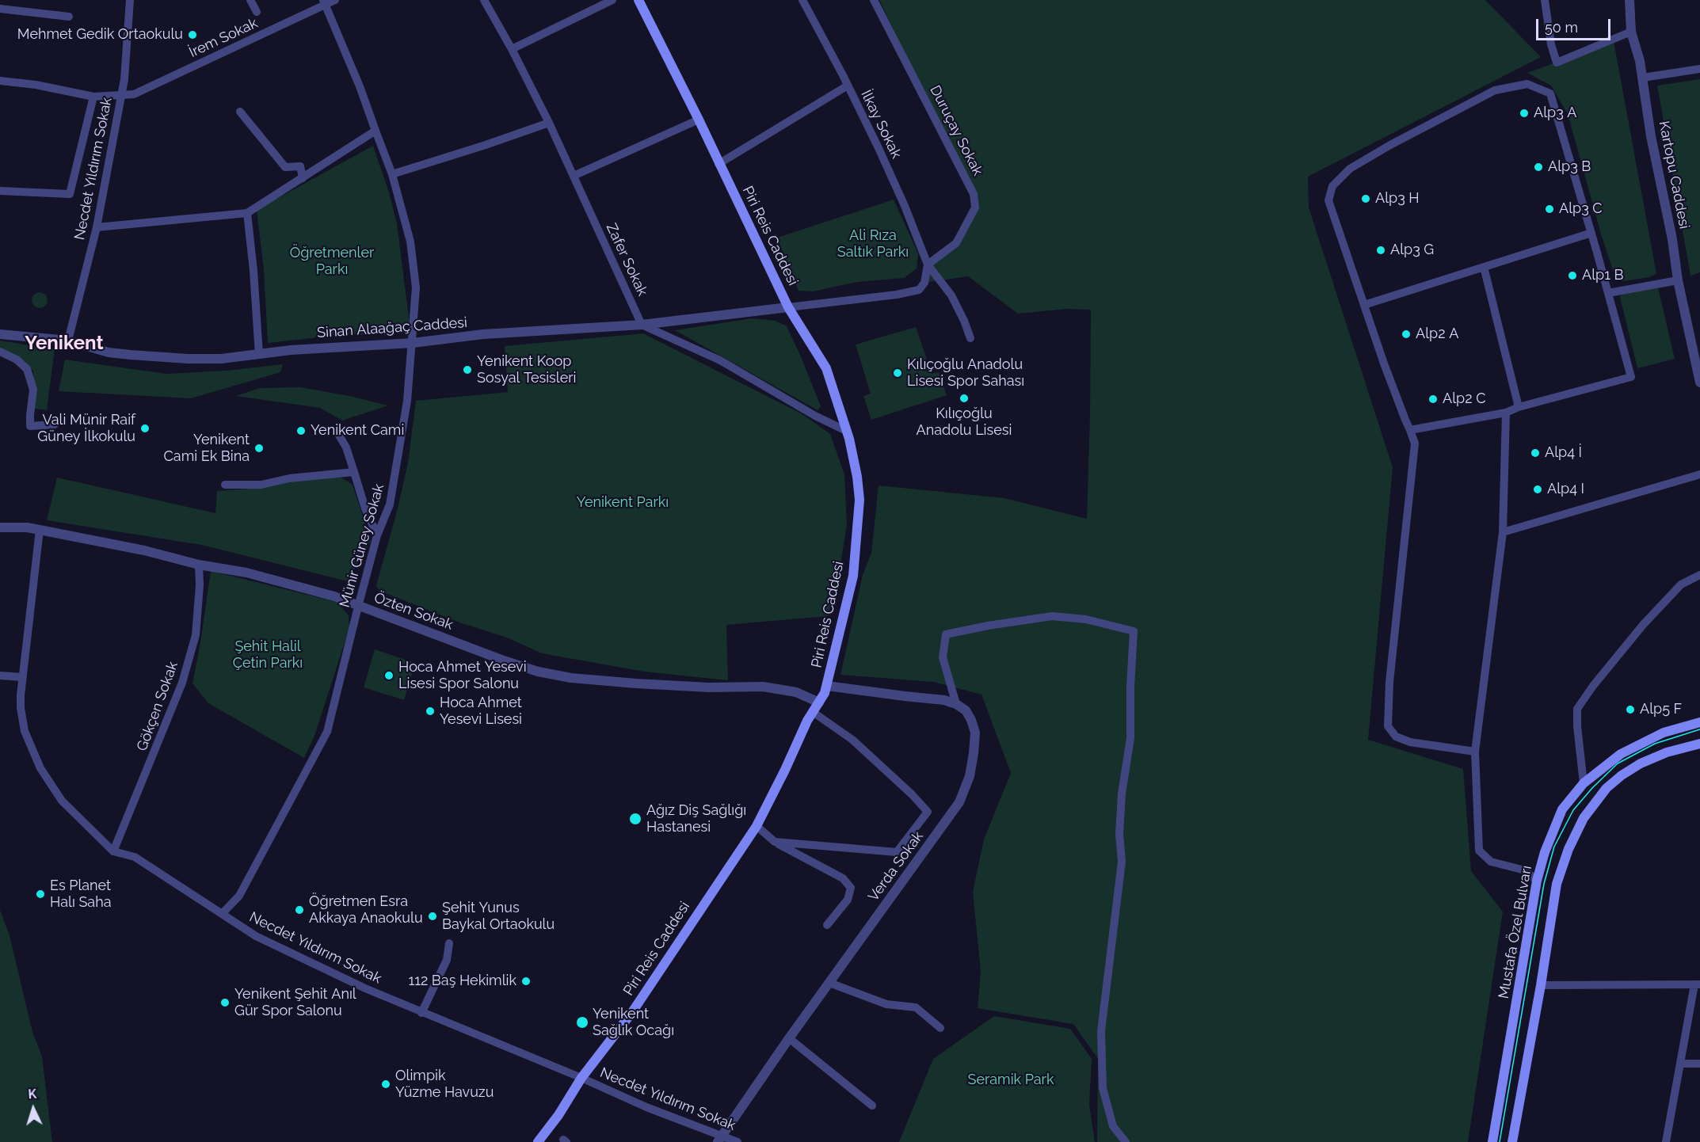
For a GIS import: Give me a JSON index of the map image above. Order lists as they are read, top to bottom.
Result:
{
  "streets": {
    "main road": ["Piri Reis Caddesi", "Mustafa Özel Bulvarı"],
    "street": [
      "İrem Sokak",
      "İlkay Sokak",
      "Duruçay Sokak",
      "Necdet Yıldırım Sokak",
      "Kartopu Caddesi",
      "Zafer Sokak",
      "Sinan Alaağaç Caddesi",
      "Münir Güney Sokak",
      "Özten Sokak",
      "Gökçen Sokak",
      "Verda Sokak"
    ]
  },
  "crossings": [
    ["İrem Sokak", "Necdet Yıldırım Sokak"],
    ["İrem Sokak", "Münir Güney Sokak"],
    ["İlkay Sokak", "Duruçay Sokak"],
    ["Necdet Yıldırım Sokak", "Piri Reis Caddesi"],
    ["Necdet Yıldırım Sokak", "Sinan Alaağaç Caddesi"],
    ["Necdet Yıldırım Sokak", "Münir Güney Sokak"],
    ["Necdet Yıldırım Sokak", "Özten Sokak"],
    ["Necdet Yıldırım Sokak", "Gökçen Sokak"],
    ["Necdet Yıldırım Sokak", "Verda Sokak"],
    ["Piri Reis Caddesi", "Sinan Alaağaç Caddesi"],
    ["Piri Reis Caddesi", "Özten Sokak"],
    ["Zafer Sokak", "Sinan Alaağaç Caddesi"],
    ["Sinan Alaağaç Caddesi", "Münir Güney Sokak"],
    ["Münir Güney Sokak", "Özten Sokak"],
    ["Özten Sokak", "Gökçen Sokak"]
  ],
  "districts": ["Yenikent"],
  "parks": [
    "Ali Rıza Saltık Parkı",
    "Öğretmenler Parkı",
    "Yenikent Parkı",
    "Şehit Halil Çetin Parkı",
    "Seramik Park"
  ],
  "places": [
    "Mehmet Gedik Ortaokulu",
    "Alp3 A",
    "Alp3 B",
    "Alp3 H",
    "Alp3 C",
    "Alp3 G",
    "Alp1 B",
    "Alp2 A",
    "Yenikent Koop Sosyal Tesisleri",
    "Kılıçoğlu Anadolu Lisesi Spor Sahası",
    "Kılıçoğlu Anadolu Lisesi",
    "Alp2 C",
    "Vali Münir Raif Güney İlkokulu",
    "Yenikent Cami",
    "Yenikent Cami Ek Bina",
    "Alp4 İ",
    "Alp4 I",
    "Hoca Ahmet Yesevi Lisesi Spor Salonu",
    "Alp5 F",
    "Hoca Ahmet Yesevi Lisesi",
    "Ağız Diş Sağlığı Hastanesi",
    "Es Planet Halı Saha",
    "Öğretmen Esra Akkaya Anaokulu",
    "Şehit Yunus Baykal Ortaokulu",
    "112 Baş Hekimlik",
    "Yenikent Şehit Anıl Gür Spor Salonu",
    "Yenikent Sağlık Ocağı",
    "Olimpik Yüzme Havuzu"
  ],
  "scale_bar": "50 m",
  "north": "top"
}
